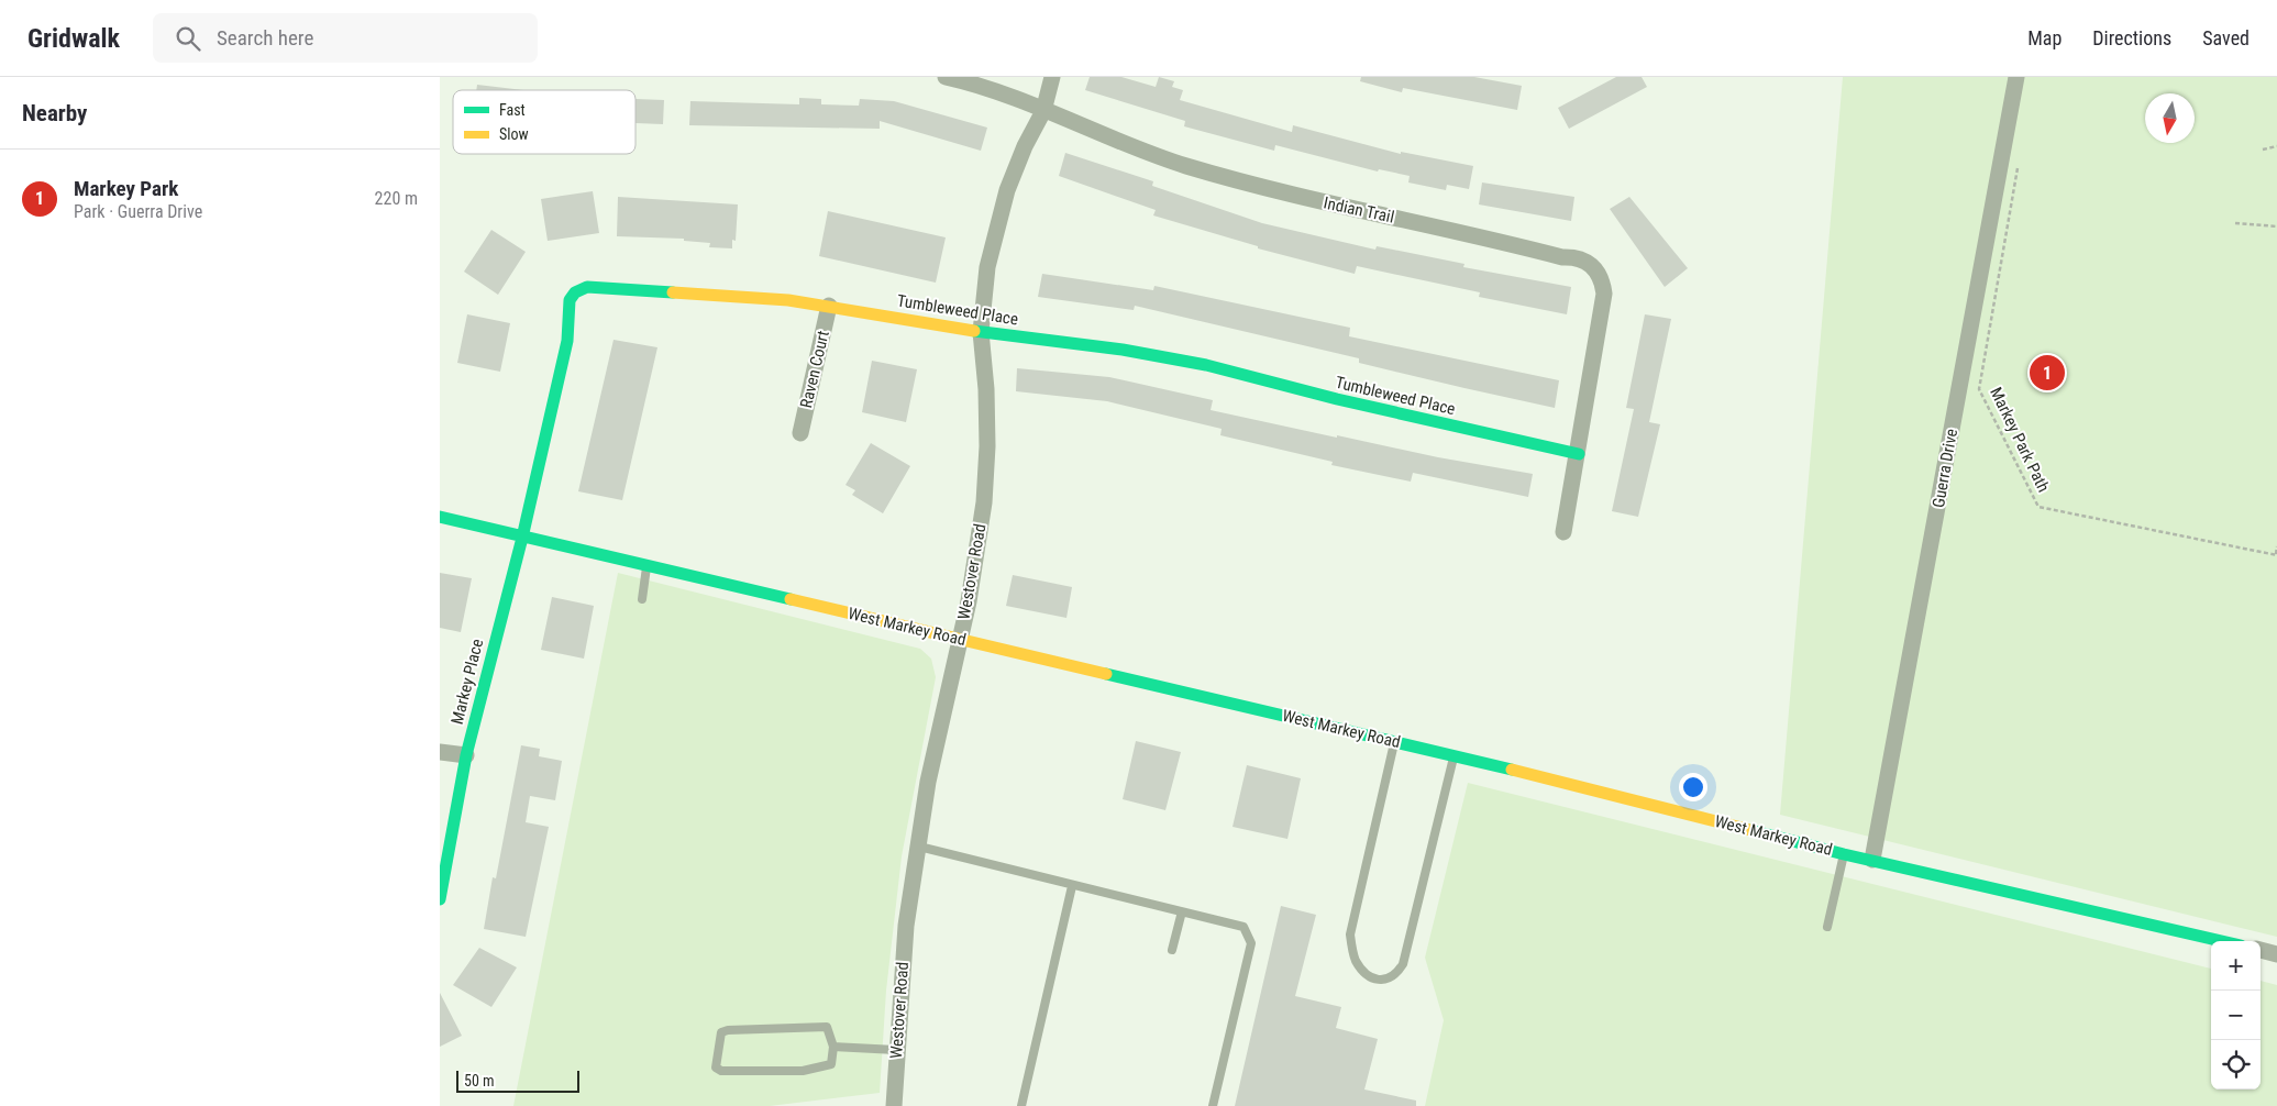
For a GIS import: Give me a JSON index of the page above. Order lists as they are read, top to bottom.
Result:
{
  "streets": {
    "street": [
      "Indian Trail",
      "Tumbleweed Place",
      "Raven Court",
      "Guerra Drive",
      "Westover Road",
      "West Markey Road",
      "Markey Place"
    ],
    "path": ["Markey Park Path"]
  },
  "crossings": [
    ["Indian Trail", "Tumbleweed Place"],
    ["Indian Trail", "Westover Road"],
    ["Tumbleweed Place", "Raven Court"],
    ["Tumbleweed Place", "Westover Road"],
    ["Tumbleweed Place", "West Markey Road"],
    ["Tumbleweed Place", "Markey Place"],
    ["Guerra Drive", "West Markey Road"],
    ["Westover Road", "West Markey Road"],
    ["West Markey Road", "Markey Place"]
  ],
  "legend": ["Fast", "Slow"],
  "scale_bar": "50 m",
  "north": "bottom",
  "page": {
    "header": "Gridwalk",
    "search": "Search here",
    "nav": ["Map", "Directions", "Saved"],
    "heading": "Nearby",
    "list": [
      {
        "mark": "1",
        "name": "Markey Park",
        "note": "Park · Guerra Drive",
        "value": "220 m"
      }
    ],
    "pins": "1",
    "map_buttons": ["+", "−"],
    "scale": "50 m"
  }
}
